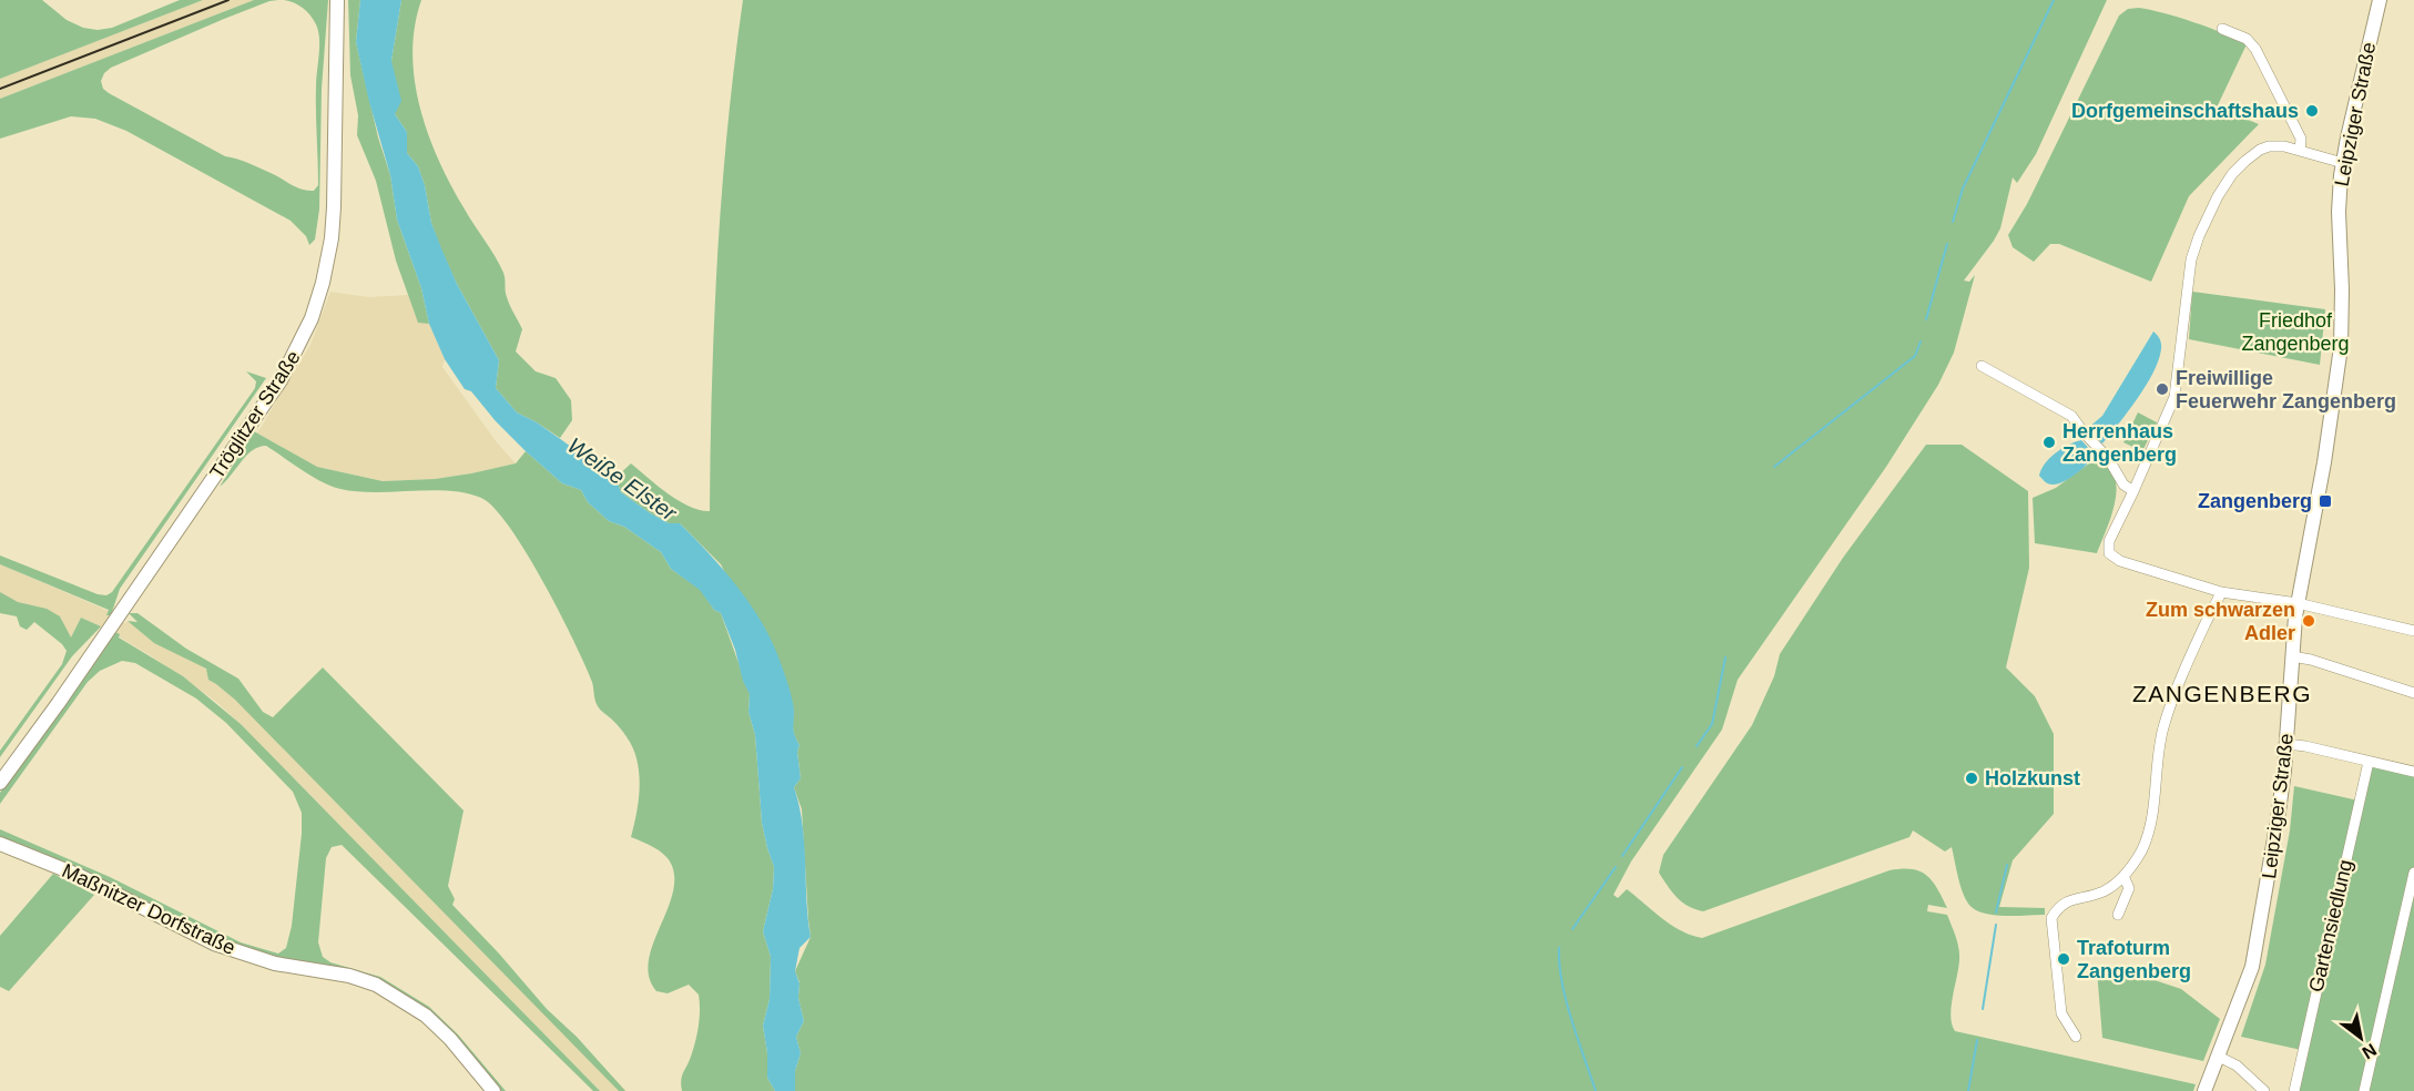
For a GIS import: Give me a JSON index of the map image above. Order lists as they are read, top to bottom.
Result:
{
  "streets": {
    "street": [
      "Leipziger Straße",
      "Tröglitzer Straße",
      "Maßnitzer Dorfstraße",
      "Gartensiedlung"
    ]
  },
  "districts": ["ZANGENBERG"],
  "water": ["Weiße Elster"],
  "parks": ["Friedhof Zangenberg"],
  "places": {
    "other": [
      "Dorfgemeinschaftshaus",
      "Freiwillige Feuerwehr Zangenberg",
      "Herrenhaus Zangenberg",
      "Zum schwarzen Adler",
      "Holzkunst",
      "Trafoturm Zangenberg"
    ],
    "transit": ["Zangenberg"]
  },
  "north": "bottom right"
}
